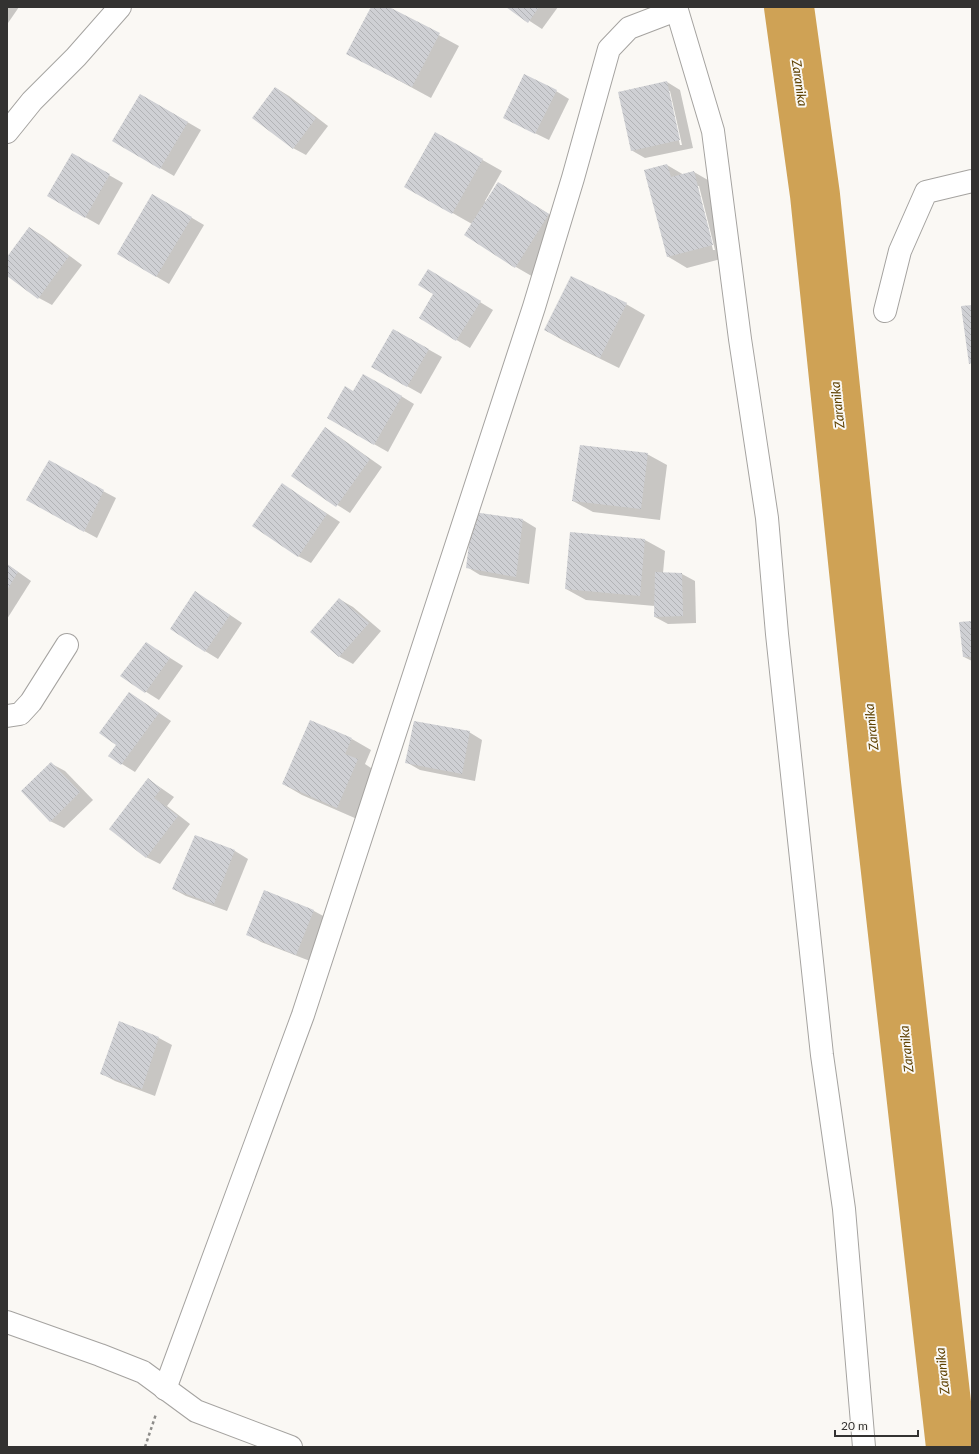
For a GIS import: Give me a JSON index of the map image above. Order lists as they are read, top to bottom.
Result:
{
  "water": ["Zaranika"],
  "scale_bar": "20 m"
}
